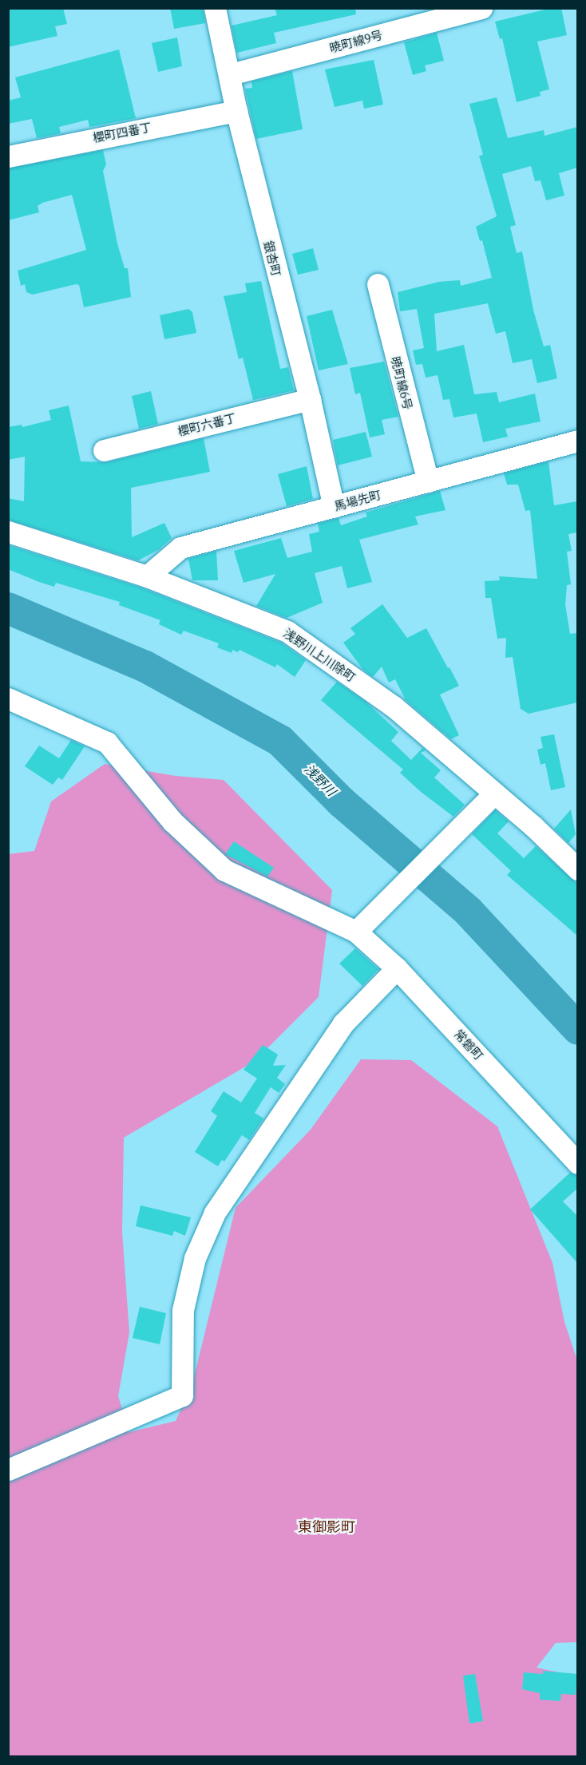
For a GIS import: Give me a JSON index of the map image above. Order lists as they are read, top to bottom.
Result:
{
  "streets": {
    "street": [
      "暁町線9号",
      "櫻町四番丁",
      "銀杏町",
      "暁町線6号",
      "櫻町六番丁",
      "馬場先町",
      "浅野川上川除町",
      "常磐町"
    ]
  },
  "crossings": [
    ["暁町線9号", "銀杏町"],
    ["櫻町四番丁", "銀杏町"],
    ["銀杏町", "櫻町六番丁"],
    ["銀杏町", "馬場先町"],
    ["暁町線6号", "馬場先町"],
    ["馬場先町", "浅野川上川除町"]
  ],
  "districts": ["東御影町"],
  "water": ["浅野川"]
}
